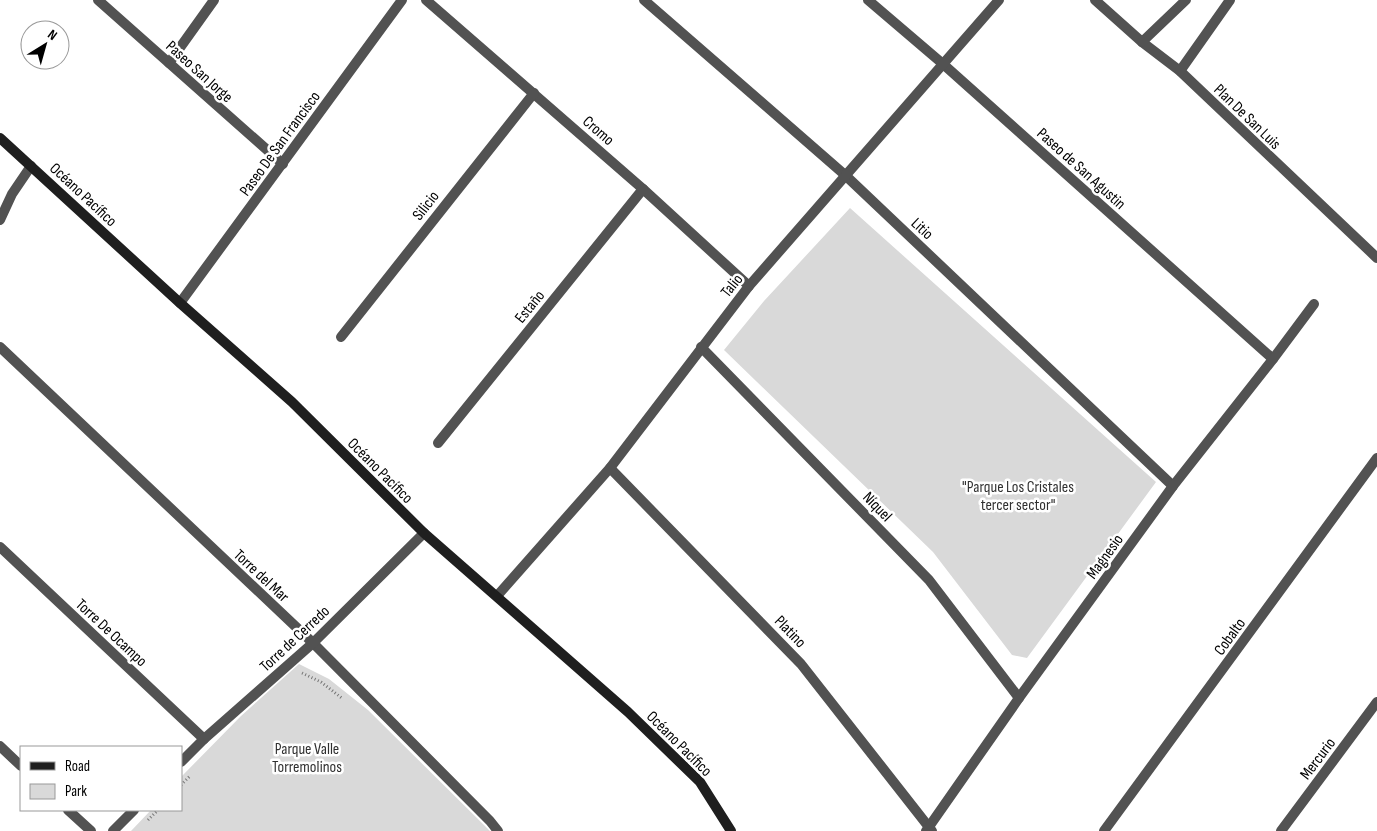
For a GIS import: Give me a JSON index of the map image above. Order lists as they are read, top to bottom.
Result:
{
  "streets": {
    "street": [
      "Paseo San Jorge",
      "Plan De San Luis",
      "Cromo",
      "Paseo De San Francisco",
      "Paseo de San Agustin",
      "Océano Pacífico",
      "Silicio",
      "Litio",
      "Talio",
      "Estaño",
      "Níquel",
      "Magnesio",
      "Torre del Mar",
      "Platino",
      "Torre De Ocampo",
      "Cobalto",
      "Torre de Cerredo",
      "Mercurio"
    ]
  },
  "crossings": [
    ["Paseo San Jorge", "Paseo De San Francisco"],
    ["Cromo", "Silicio"],
    ["Cromo", "Talio"],
    ["Cromo", "Estaño"],
    ["Paseo De San Francisco", "Océano Pacífico"],
    ["Paseo de San Agustin", "Talio"],
    ["Paseo de San Agustin", "Magnesio"],
    ["Océano Pacífico", "Talio"],
    ["Océano Pacífico", "Torre de Cerredo"],
    ["Litio", "Talio"],
    ["Litio", "Magnesio"],
    ["Talio", "Níquel"],
    ["Talio", "Platino"],
    ["Níquel", "Magnesio"],
    ["Magnesio", "Platino"],
    ["Torre del Mar", "Torre de Cerredo"],
    ["Torre De Ocampo", "Torre de Cerredo"]
  ],
  "parks": ["\"Parque Los Cristales tercer sector\"", "Parque Valle Torremolinos"],
  "legend": ["Road", "Park"],
  "north": "top right"
}
